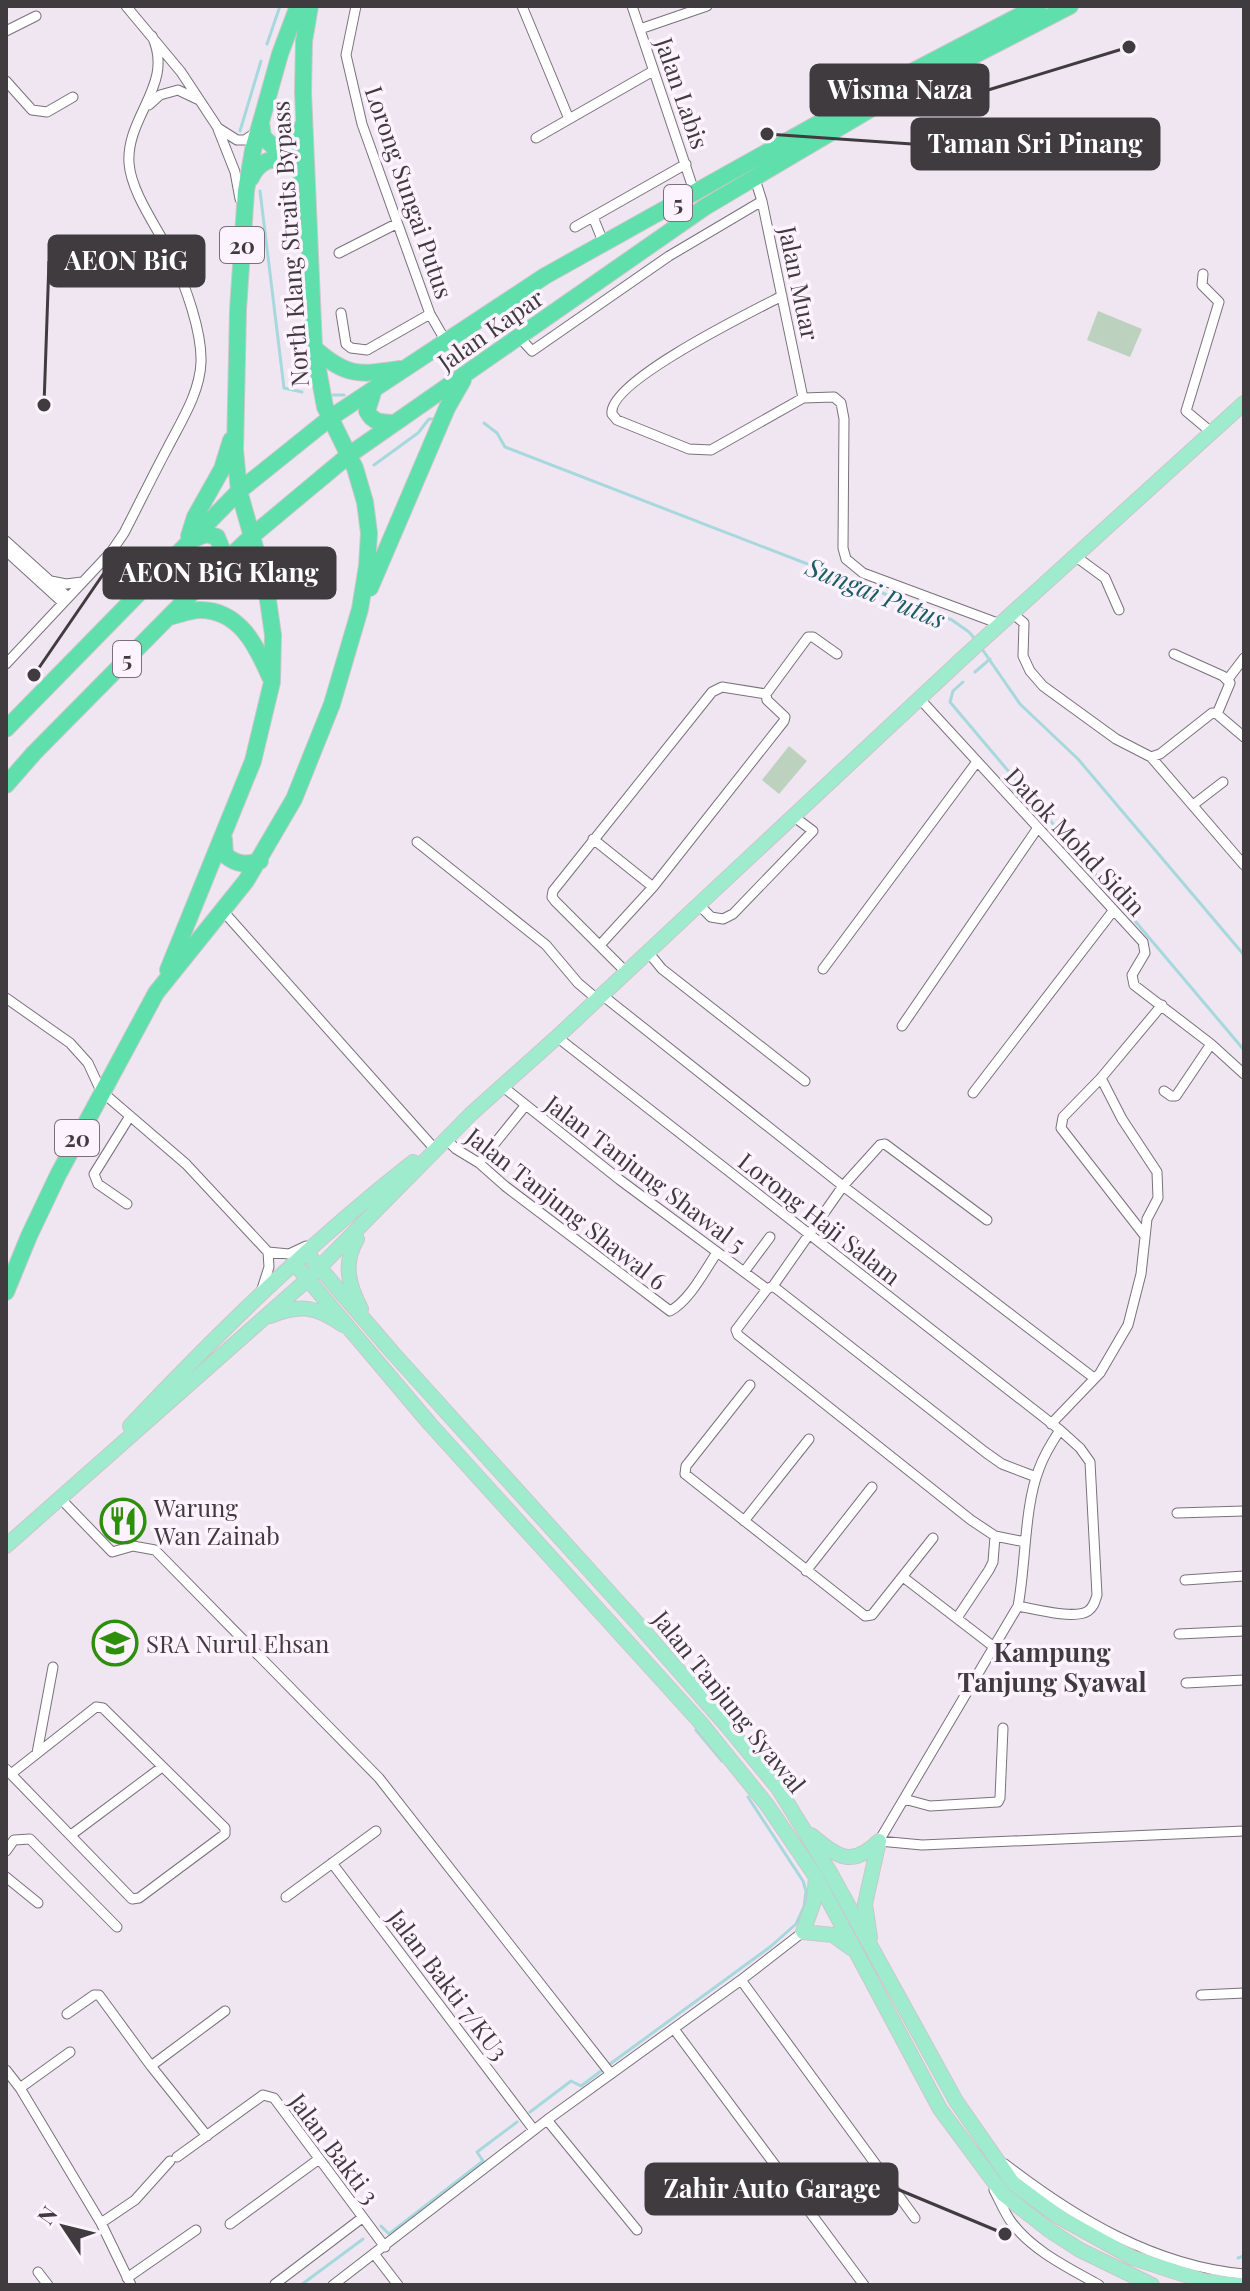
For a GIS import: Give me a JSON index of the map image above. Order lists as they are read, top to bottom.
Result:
{
  "streets": {
    "highway": [
      "5",
      "North Klang Straits Bypass",
      "20",
      "Jalan Kapar"
    ],
    "main road": ["Jalan Tanjung Syawal"],
    "street": [
      "Jalan Labis",
      "Lorong Sungai Putus",
      "Jalan Muar",
      "Datok Mohd Sidin",
      "Jalan Tanjung Shawal 5",
      "Jalan Tanjung Shawal 6",
      "Lorong Haji Salam",
      "Jalan Bakti 7/KU3",
      "Jalan Bakti 3"
    ]
  },
  "crossings": [
    ["Jalan Labis", "Jalan Kapar"],
    ["Lorong Sungai Putus", "Jalan Kapar"],
    ["North Klang Straits Bypass", "Jalan Kapar"],
    ["North Klang Straits Bypass", "Jalan Tanjung Shawal 6"],
    ["Jalan Muar", "Jalan Kapar"],
    ["Jalan Tanjung Shawal 5", "Jalan Tanjung Shawal 6"]
  ],
  "districts": ["Kampung Tanjung Syawal"],
  "water": ["Sungai Putus"],
  "places": {
    "other": [
      "Wisma Naza",
      "Taman Sri Pinang",
      "AEON BiG",
      "AEON BiG Klang",
      "Zahir Auto Garage"
    ],
    "restaurant": ["Warung Wan Zainab"],
    "school or university": ["SRA Nurul Ehsan"]
  },
  "north": "top left"
}
